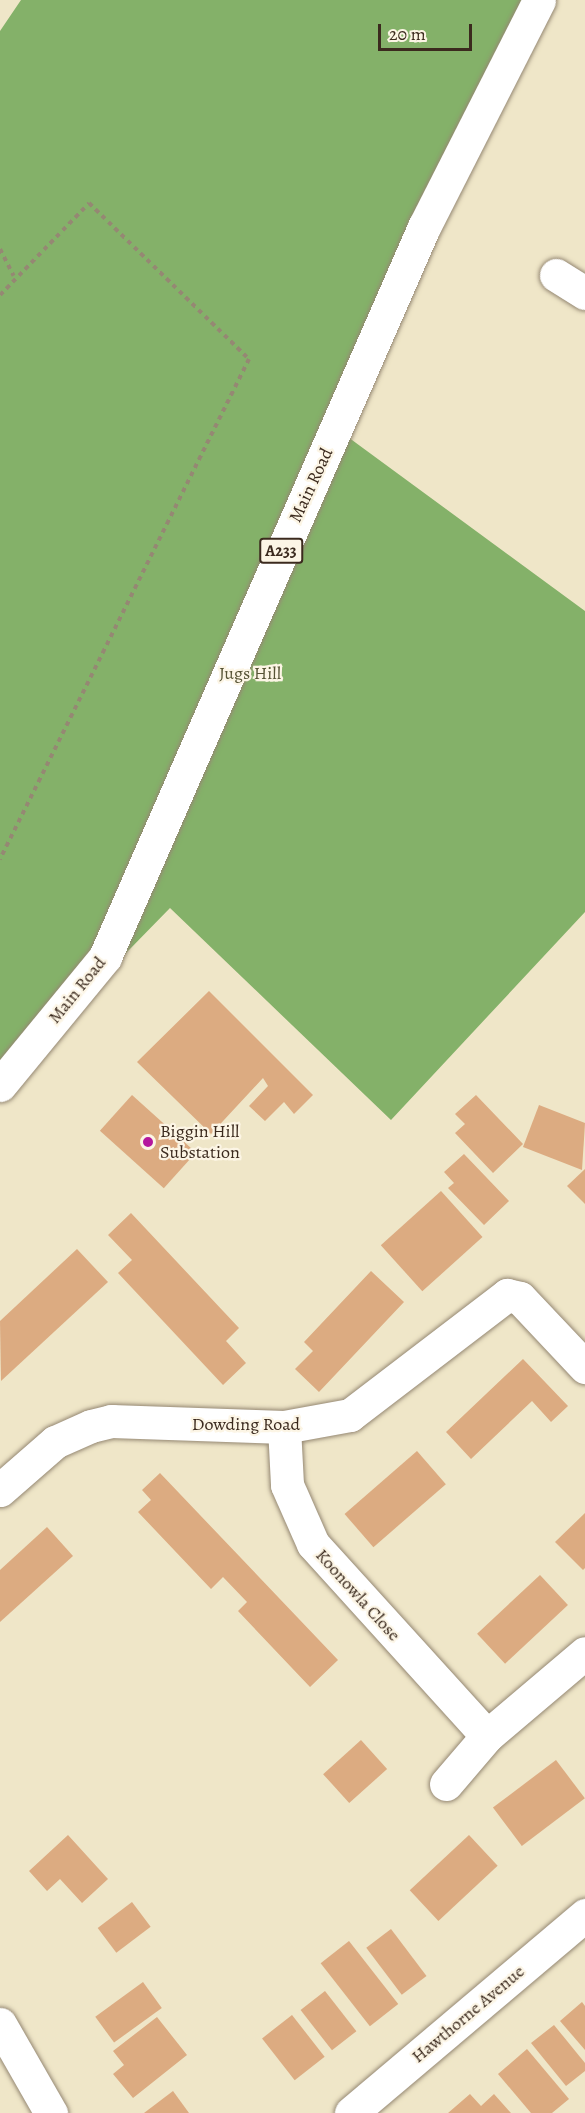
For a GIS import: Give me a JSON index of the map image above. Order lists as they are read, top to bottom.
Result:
{
  "streets": {
    "street": [
      "Main Road",
      "A233",
      "Dowding Road",
      "Koonowla Close",
      "Hawthorne Avenue"
    ]
  },
  "crossings": [
    ["Dowding Road", "Koonowla Close"]
  ],
  "parks": ["Jugs Hill"],
  "places": ["Biggin Hill Substation"],
  "scale_bar": "20 m"
}
